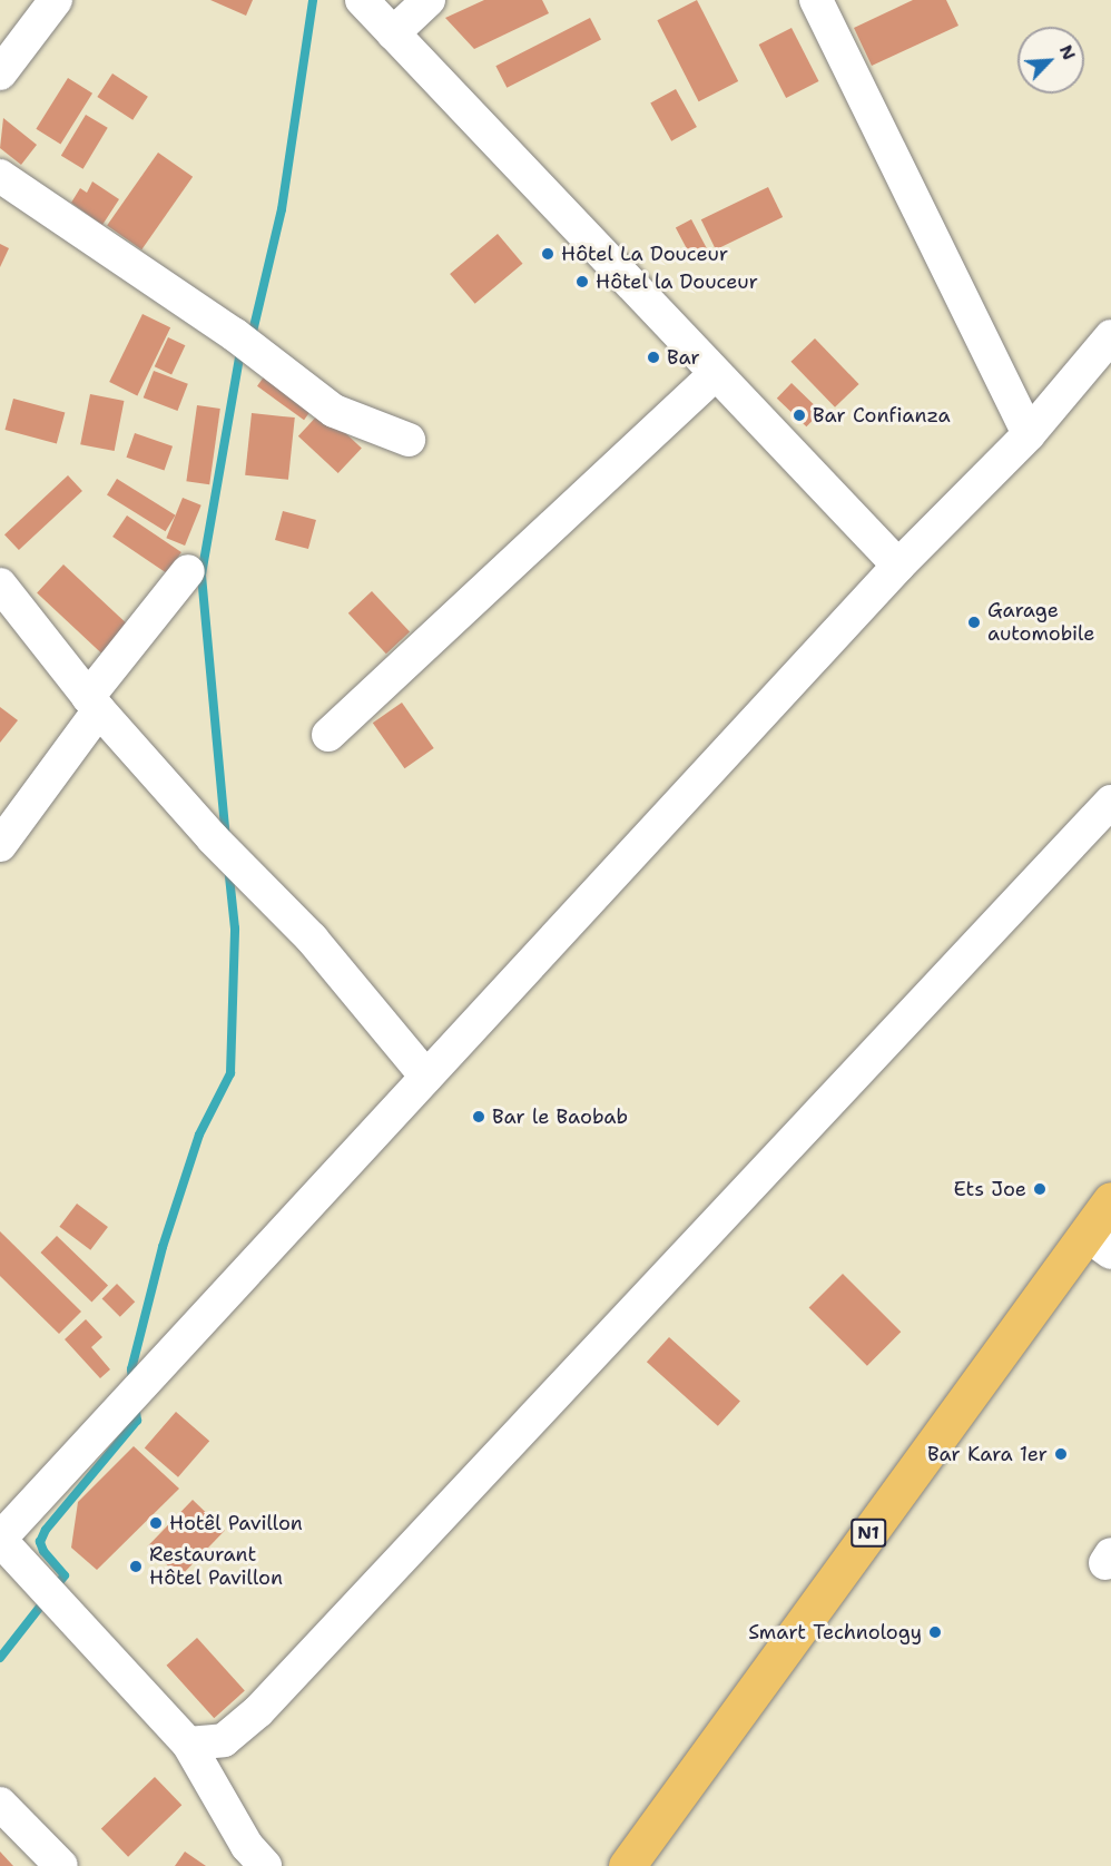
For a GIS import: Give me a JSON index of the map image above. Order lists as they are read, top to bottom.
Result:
{
  "streets": {
    "highway": ["N1"]
  },
  "places": [
    "Hôtel La Douceur",
    "Hôtel la Douceur",
    "Bar",
    "Bar Confianza",
    "Garage automobile",
    "Bar le Baobab",
    "Ets Joe",
    "Bar Kara 1er",
    "Hotêl Pavillon",
    "Restaurant Hôtel Pavillon",
    "Smart Technology"
  ],
  "north": "top right"
}
